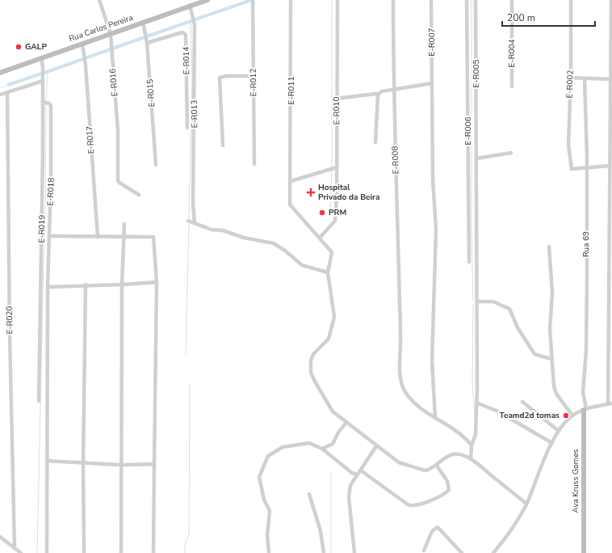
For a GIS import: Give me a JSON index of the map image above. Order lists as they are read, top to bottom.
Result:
{
  "streets": {
    "street": [
      "Rua Carlos Pereira",
      "E-R007",
      "E-R004",
      "E-R014",
      "E-R005",
      "E-R016",
      "E-R012",
      "E-R002",
      "E-R011",
      "E-R015",
      "E-R010",
      "E-R013",
      "E-R006",
      "E-R017",
      "E-R008",
      "E-R018",
      "E-R019",
      "Rua 69",
      "E-R020",
      "Ava Kruss Gomes"
    ]
  },
  "crossings": [
    ["Rua Carlos Pereira", "E-R016"],
    ["Rua Carlos Pereira", "E-R015"],
    ["Rua Carlos Pereira", "E-R013"],
    ["Rua Carlos Pereira", "E-R017"],
    ["Rua Carlos Pereira", "E-R019"],
    ["E-R007", "E-R008"],
    ["E-R014", "E-R015"],
    ["E-R002", "Rua 69"],
    ["E-R011", "E-R010"],
    ["E-R018", "E-R019"],
    ["Rua 69", "Ava Kruss Gomes"]
  ],
  "places": {
    "other": ["GALP", "PRM", "Teamd2d tomas"],
    "health": ["Hospital Privado da Beira"]
  },
  "scale_bar": "200 m"
}
